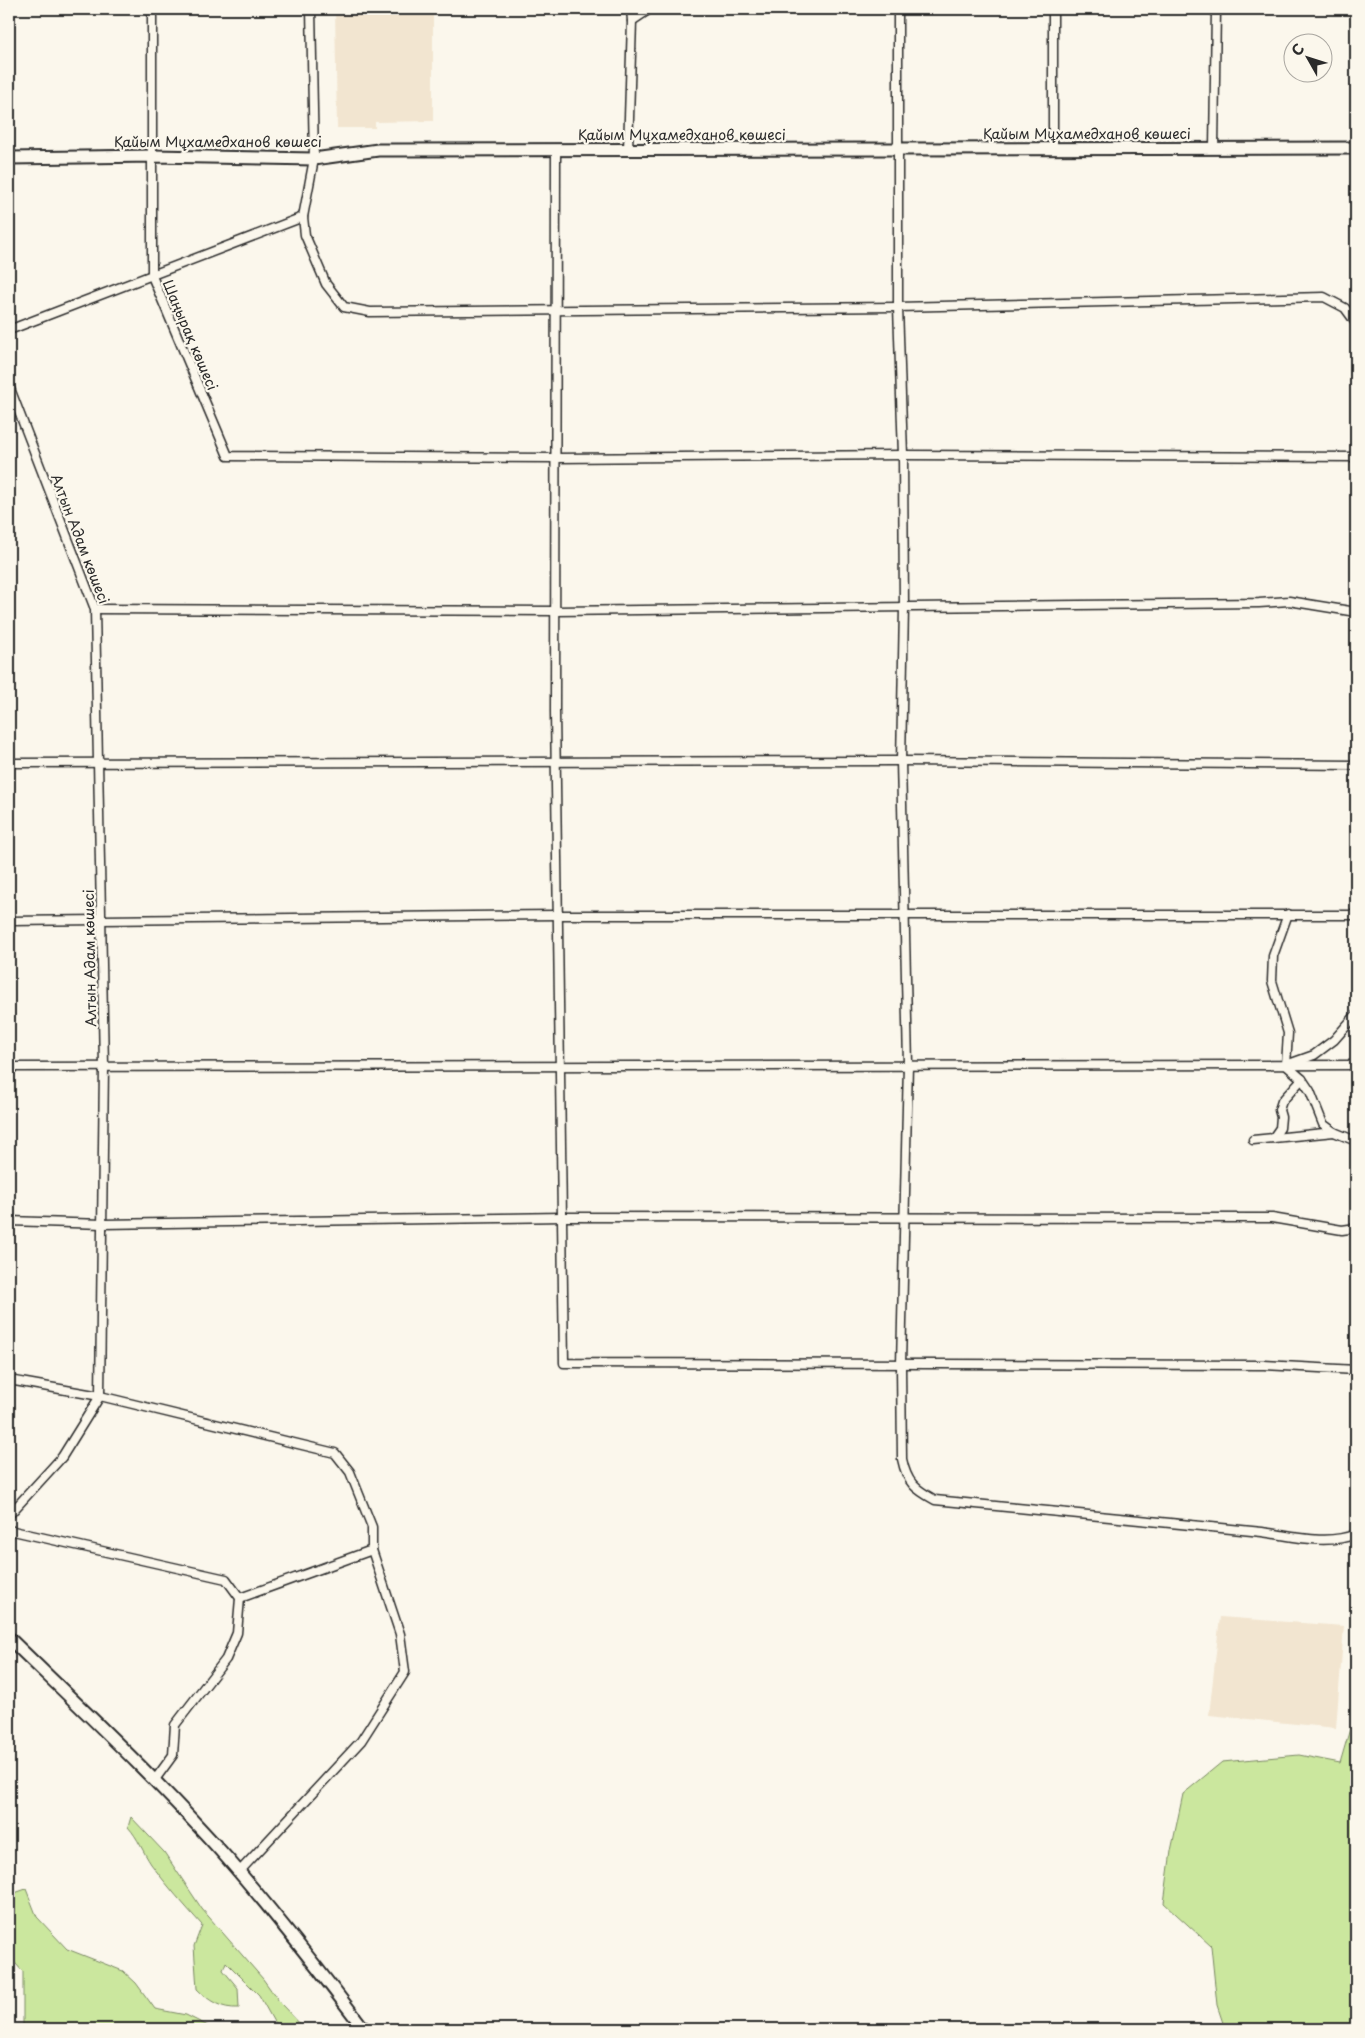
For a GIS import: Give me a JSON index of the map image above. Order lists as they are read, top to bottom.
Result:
{
  "streets": {
    "street": ["Қайым Мұхамедханов көшесі", "Шаңырақ көшесі", "Алтын Адам көшесі"]
  },
  "crossings": [
    ["Қайым Мұхамедханов көшесі", "Шаңырақ көшесі"]
  ],
  "north": "top left"
}
